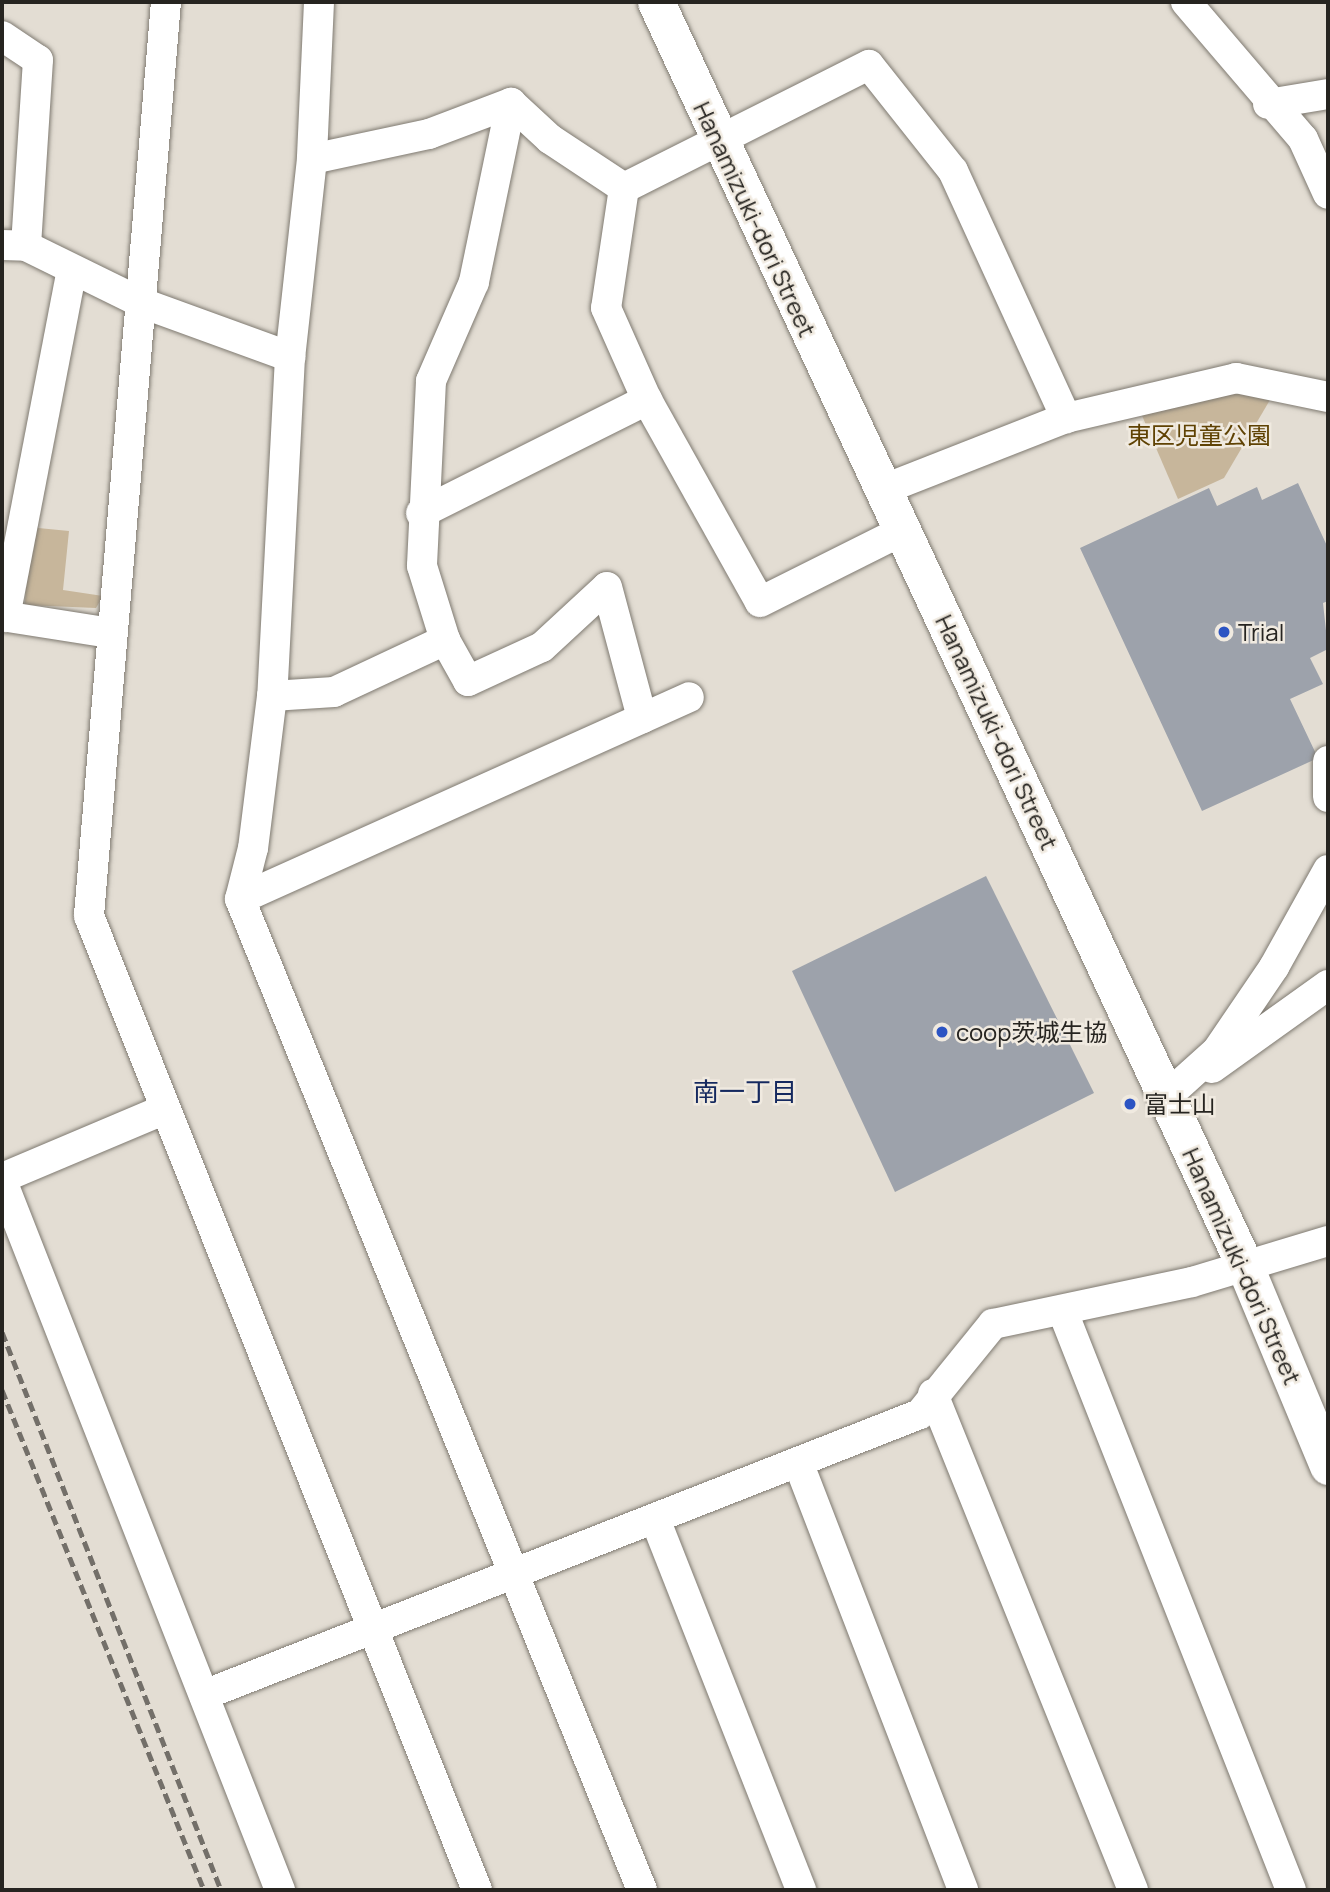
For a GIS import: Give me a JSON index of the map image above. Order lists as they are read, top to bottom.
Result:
{
  "streets": {
    "street": ["Hanamizuki-dori Street"]
  },
  "districts": ["南一丁目"],
  "parks": ["東区児童公園"],
  "places": ["Trial", "coop茨城生協", "富士山"]
}
